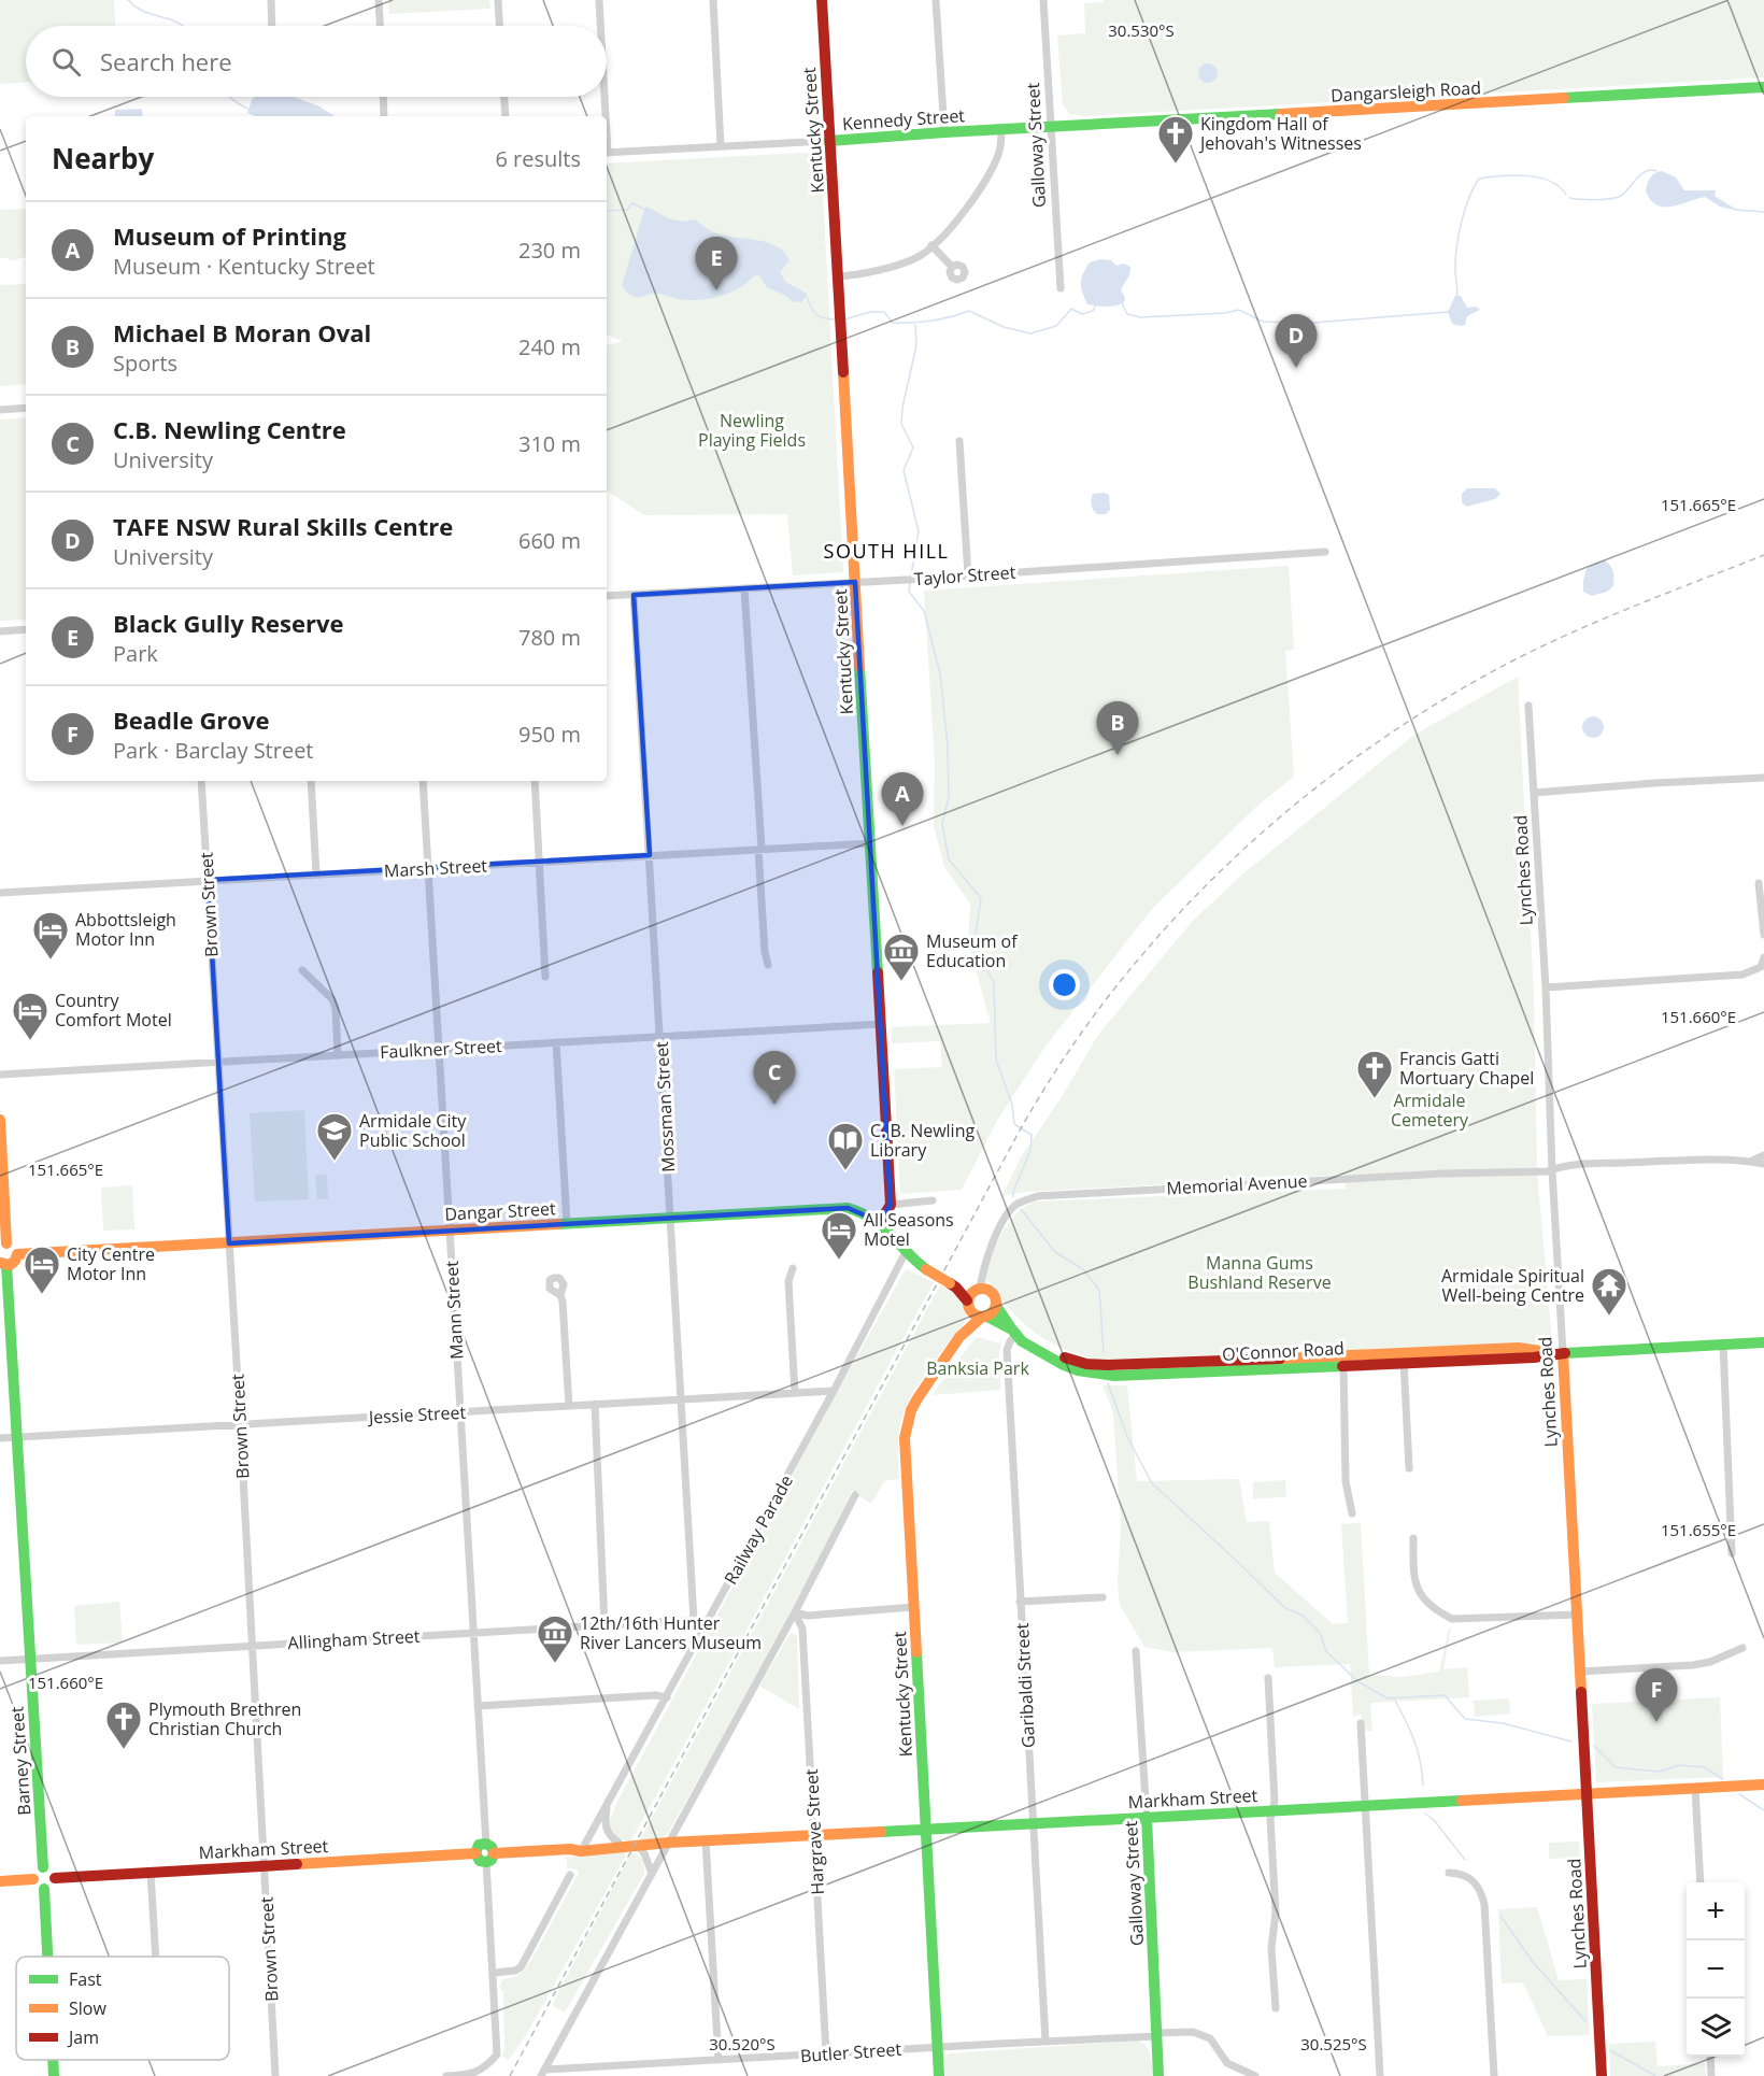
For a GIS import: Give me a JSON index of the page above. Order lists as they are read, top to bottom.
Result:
{
  "streets": {
    "street": [
      "Dangarsleigh Road",
      "Kennedy Street",
      "Kentucky Street",
      "Galloway Street",
      "Taylor Street",
      "Marsh Street",
      "Lynches Road",
      "Brown Street",
      "Faulkner Street",
      "Mossman Street",
      "Memorial Avenue",
      "Dangar Street",
      "Mann Street",
      "O'Connor Road",
      "Jessie Street",
      "Railway Parade",
      "Allingham Street",
      "Garibaldi Street",
      "Barney Street",
      "Markham Street",
      "Hargrave Street",
      "Butler Street"
    ]
  },
  "crossings": [
    ["Dangarsleigh Road", "Kennedy Street"],
    ["Dangarsleigh Road", "Galloway Street"],
    ["Kennedy Street", "Kentucky Street"],
    ["Kennedy Street", "Galloway Street"],
    ["Kentucky Street", "Taylor Street"],
    ["Kentucky Street", "Marsh Street"],
    ["Kentucky Street", "Faulkner Street"],
    ["Kentucky Street", "Memorial Avenue"],
    ["Kentucky Street", "Dangar Street"],
    ["Kentucky Street", "O'Connor Road"],
    ["Kentucky Street", "Markham Street"],
    ["Kentucky Street", "Butler Street"],
    ["Galloway Street", "Markham Street"],
    ["Galloway Street", "Butler Street"],
    ["Taylor Street", "Mossman Street"],
    ["Marsh Street", "Brown Street"],
    ["Marsh Street", "Mossman Street"],
    ["Marsh Street", "Mann Street"],
    ["Lynches Road", "Memorial Avenue"],
    ["Lynches Road", "O'Connor Road"],
    ["Lynches Road", "Markham Street"],
    ["Brown Street", "Faulkner Street"],
    ["Brown Street", "Dangar Street"],
    ["Brown Street", "Jessie Street"],
    ["Brown Street", "Allingham Street"],
    ["Brown Street", "Markham Street"],
    ["Faulkner Street", "Mossman Street"],
    ["Faulkner Street", "Mann Street"],
    ["Mossman Street", "Dangar Street"],
    ["Mossman Street", "Jessie Street"],
    ["Mossman Street", "Allingham Street"],
    ["Memorial Avenue", "Dangar Street"],
    ["Memorial Avenue", "O'Connor Road"],
    ["Dangar Street", "Mann Street"],
    ["Dangar Street", "O'Connor Road"],
    ["Dangar Street", "Railway Parade"],
    ["Mann Street", "Jessie Street"],
    ["Mann Street", "Allingham Street"],
    ["Mann Street", "Markham Street"],
    ["O'Connor Road", "Garibaldi Street"],
    ["Jessie Street", "Railway Parade"],
    ["Jessie Street", "Barney Street"],
    ["Railway Parade", "Allingham Street"],
    ["Railway Parade", "Markham Street"],
    ["Allingham Street", "Barney Street"],
    ["Garibaldi Street", "Markham Street"],
    ["Garibaldi Street", "Butler Street"],
    ["Barney Street", "Markham Street"],
    ["Markham Street", "Hargrave Street"],
    ["Hargrave Street", "Butler Street"]
  ],
  "districts": ["SOUTH HILL"],
  "parks": [
    "Newling Playing Fields",
    "Armidale Cemetery",
    "Manna Gums Bushland Reserve",
    "Banksia Park"
  ],
  "places": {
    "church": ["Kingdom Hall of Jehovah's Witnesses", "Francis Gatti Mortuary Chapel", "Plymouth Brethren Christian Church"],
    "hotel": [
      "Abbottsleigh Motor Inn",
      "Country Comfort Motel",
      "All Seasons Motel",
      "City Centre Motor Inn"
    ],
    "museum": ["Museum of Education", "12th/16th Hunter River Lancers Museum"],
    "school or university": ["Armidale City Public School"],
    "library": ["C. B. Newling Library"],
    "temple": ["Armidale Spiritual Well-being Centre"]
  },
  "legend": ["Fast", "Slow", "Jam"],
  "page": {
    "search": "Search here",
    "heading": ["Nearby", "6 results"],
    "list": [
      {
        "mark": "A",
        "name": "Museum of Printing",
        "note": "Museum · Kentucky Street",
        "value": "230 m"
      },
      {
        "mark": "B",
        "name": "Michael B Moran Oval",
        "note": "Sports",
        "value": "240 m"
      },
      {
        "mark": "C",
        "name": "C.B. Newling Centre",
        "note": "University",
        "value": "310 m"
      },
      {
        "mark": "D",
        "name": "TAFE NSW Rural Skills Centre",
        "note": "University",
        "value": "660 m"
      },
      {
        "mark": "E",
        "name": "Black Gully Reserve",
        "note": "Park",
        "value": "780 m"
      },
      {
        "mark": "F",
        "name": "Beadle Grove",
        "note": "Park · Barclay Street",
        "value": "950 m"
      }
    ],
    "pins": [
      "E",
      "D",
      "B",
      "A",
      "C",
      "F"
    ],
    "map_buttons": ["+", "−"]
  },
  "coordinates": [
    "30.530°S",
    "151.665°E",
    "151.660°E",
    "151.655°E",
    "30.520°S",
    "30.525°S"
  ]
}
